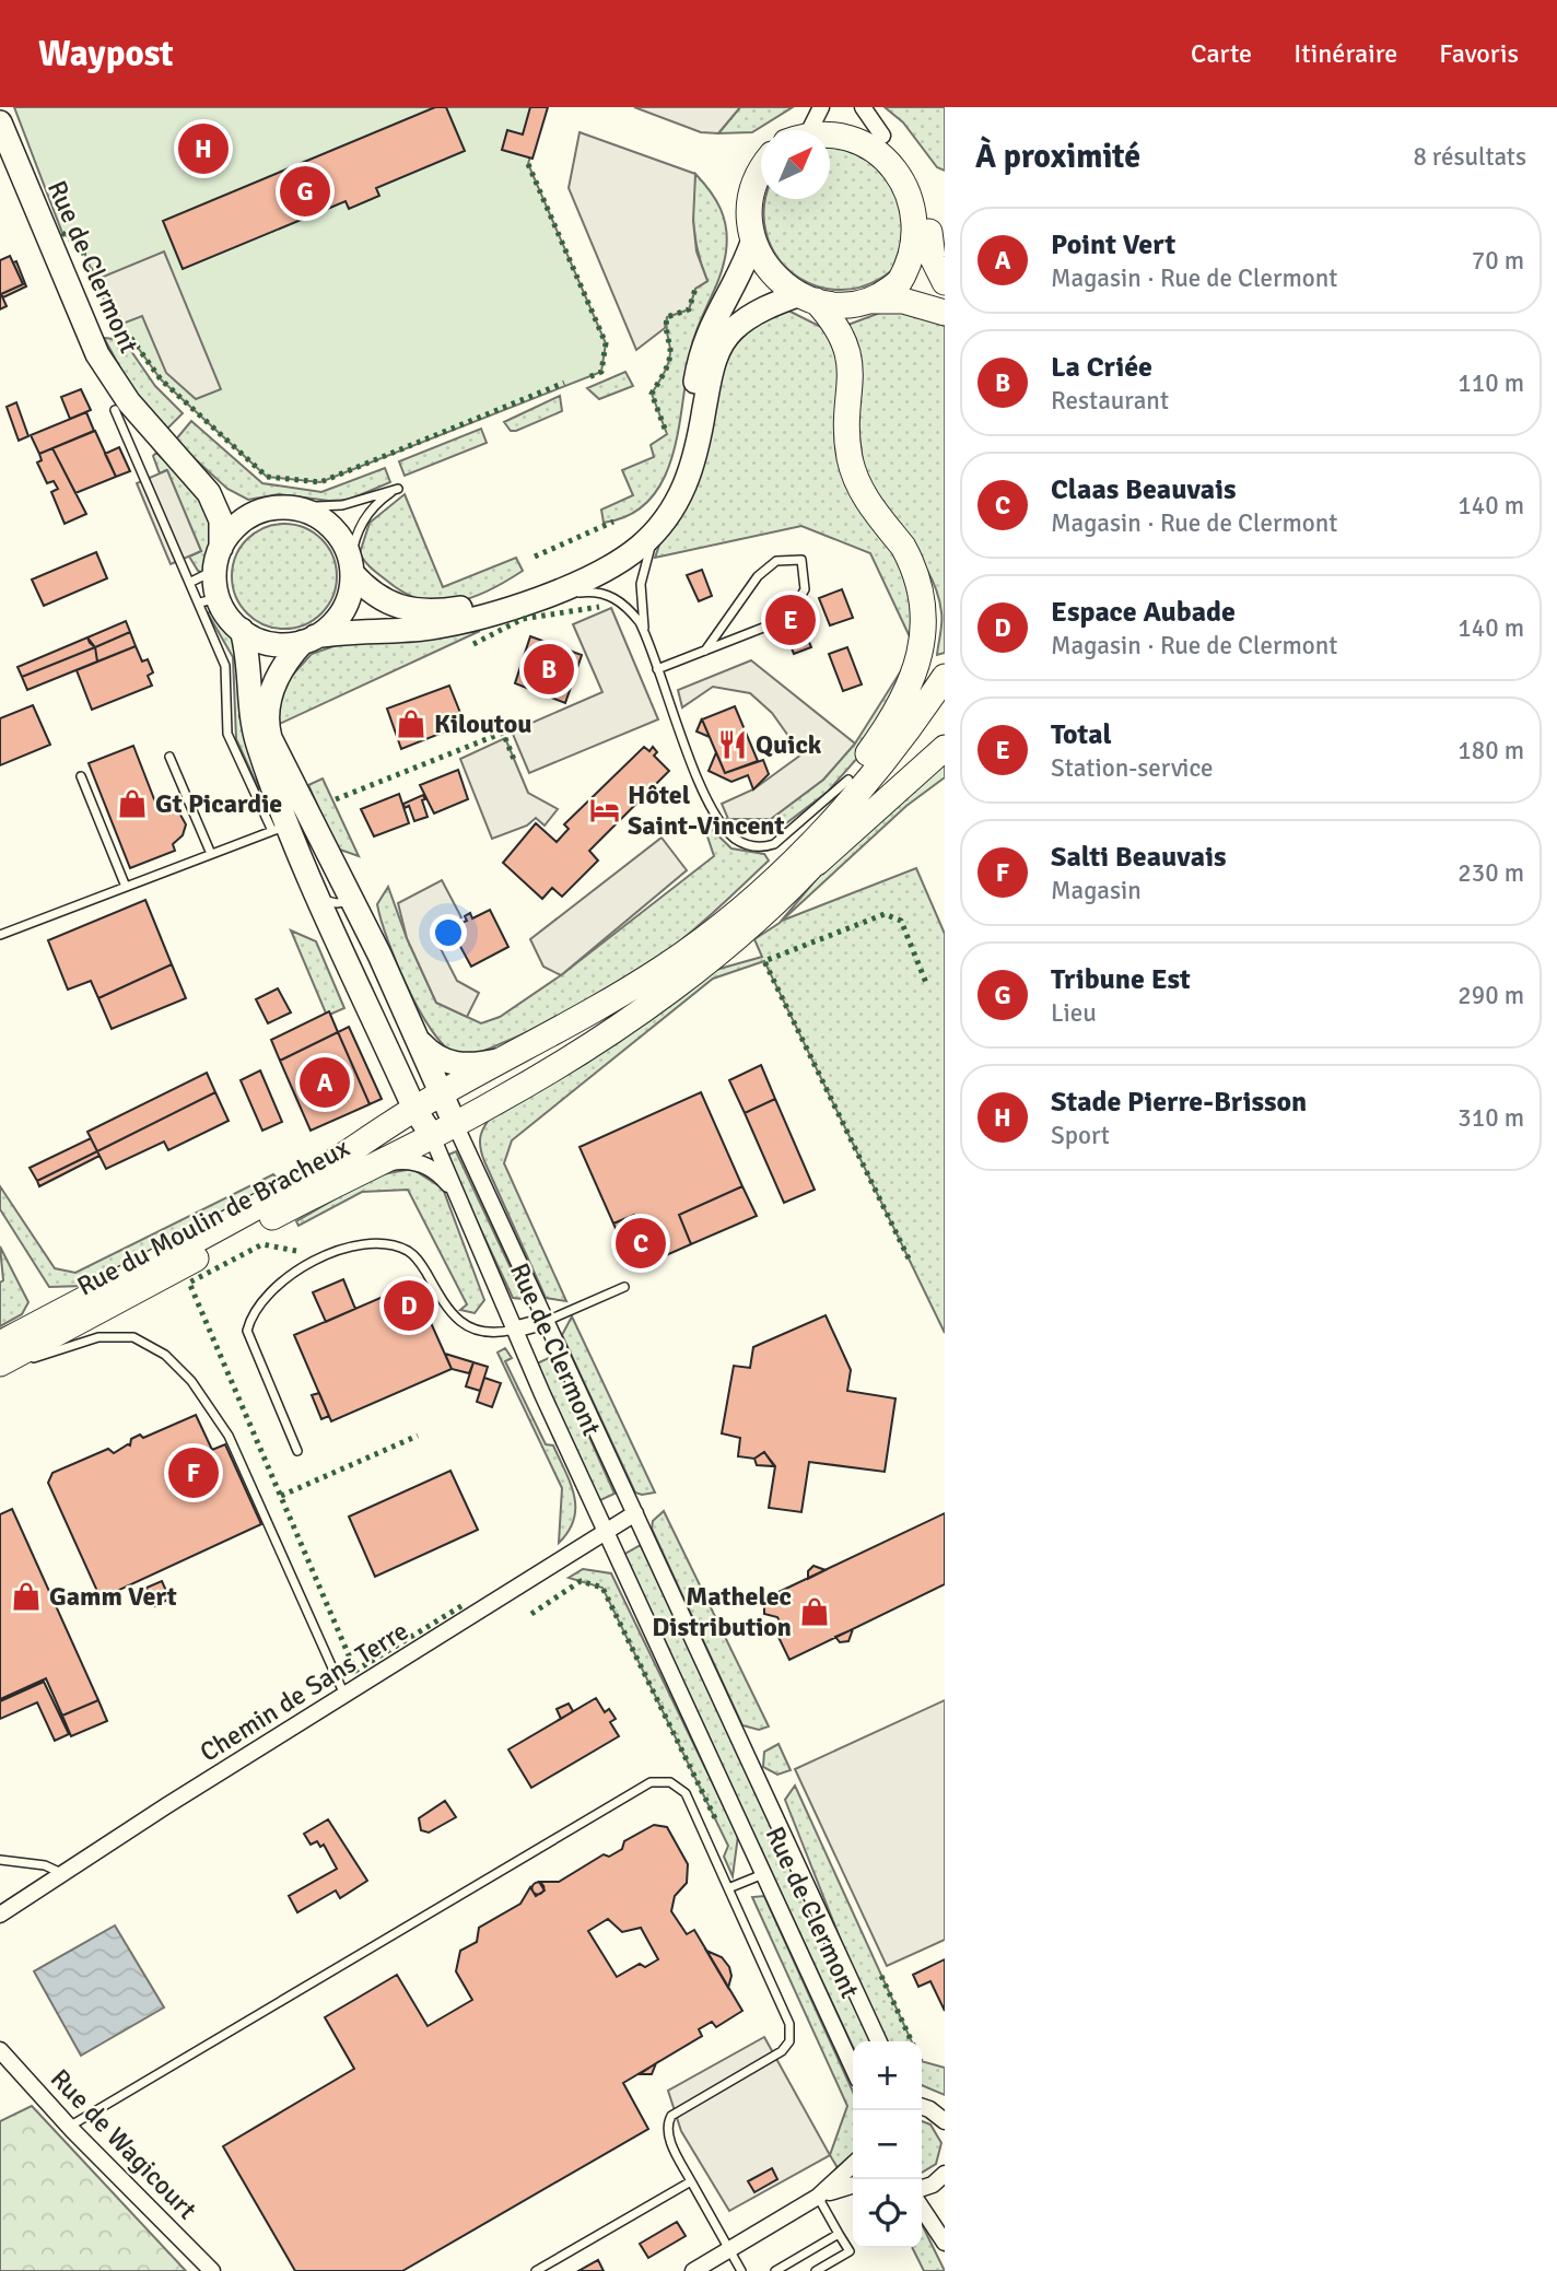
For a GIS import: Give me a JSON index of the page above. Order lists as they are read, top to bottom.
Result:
{
  "streets": {
    "main road": ["Rue de Clermont", "Rue du Moulin de Bracheux"],
    "street": ["Chemin de Sans Terre", "Rue de Wagicourt"]
  },
  "crossings": [
    ["Rue de Clermont", "Rue du Moulin de Bracheux"],
    ["Rue de Clermont", "Chemin de Sans Terre"]
  ],
  "places": {
    "shop": [
      "Kiloutou",
      "Gt Picardie",
      "Gamm Vert",
      "Mathelec Distribution"
    ],
    "restaurant": ["Quick"],
    "hotel": ["Hôtel Saint-Vincent"]
  },
  "north": "top right",
  "page": {
    "header": "Waypost",
    "nav": ["Carte", "Itinéraire", "Favoris"],
    "heading": ["À proximité", "8 résultats"],
    "pins": [
      "H",
      "G",
      "E",
      "B",
      "A",
      "C",
      "D",
      "F"
    ],
    "list": [
      {
        "mark": "A",
        "name": "Point Vert",
        "note": "Magasin · Rue de Clermont",
        "value": "70 m"
      },
      {
        "mark": "B",
        "name": "La Criée",
        "note": "Restaurant",
        "value": "110 m"
      },
      {
        "mark": "C",
        "name": "Claas Beauvais",
        "note": "Magasin · Rue de Clermont",
        "value": "140 m"
      },
      {
        "mark": "D",
        "name": "Espace Aubade",
        "note": "Magasin · Rue de Clermont",
        "value": "140 m"
      },
      {
        "mark": "E",
        "name": "Total",
        "note": "Station-service",
        "value": "180 m"
      },
      {
        "mark": "F",
        "name": "Salti Beauvais",
        "note": "Magasin",
        "value": "230 m"
      },
      {
        "mark": "G",
        "name": "Tribune Est",
        "note": "Lieu",
        "value": "290 m"
      },
      {
        "mark": "H",
        "name": "Stade Pierre-Brisson",
        "note": "Sport",
        "value": "310 m"
      }
    ],
    "map_buttons": ["+", "−"]
  }
}
